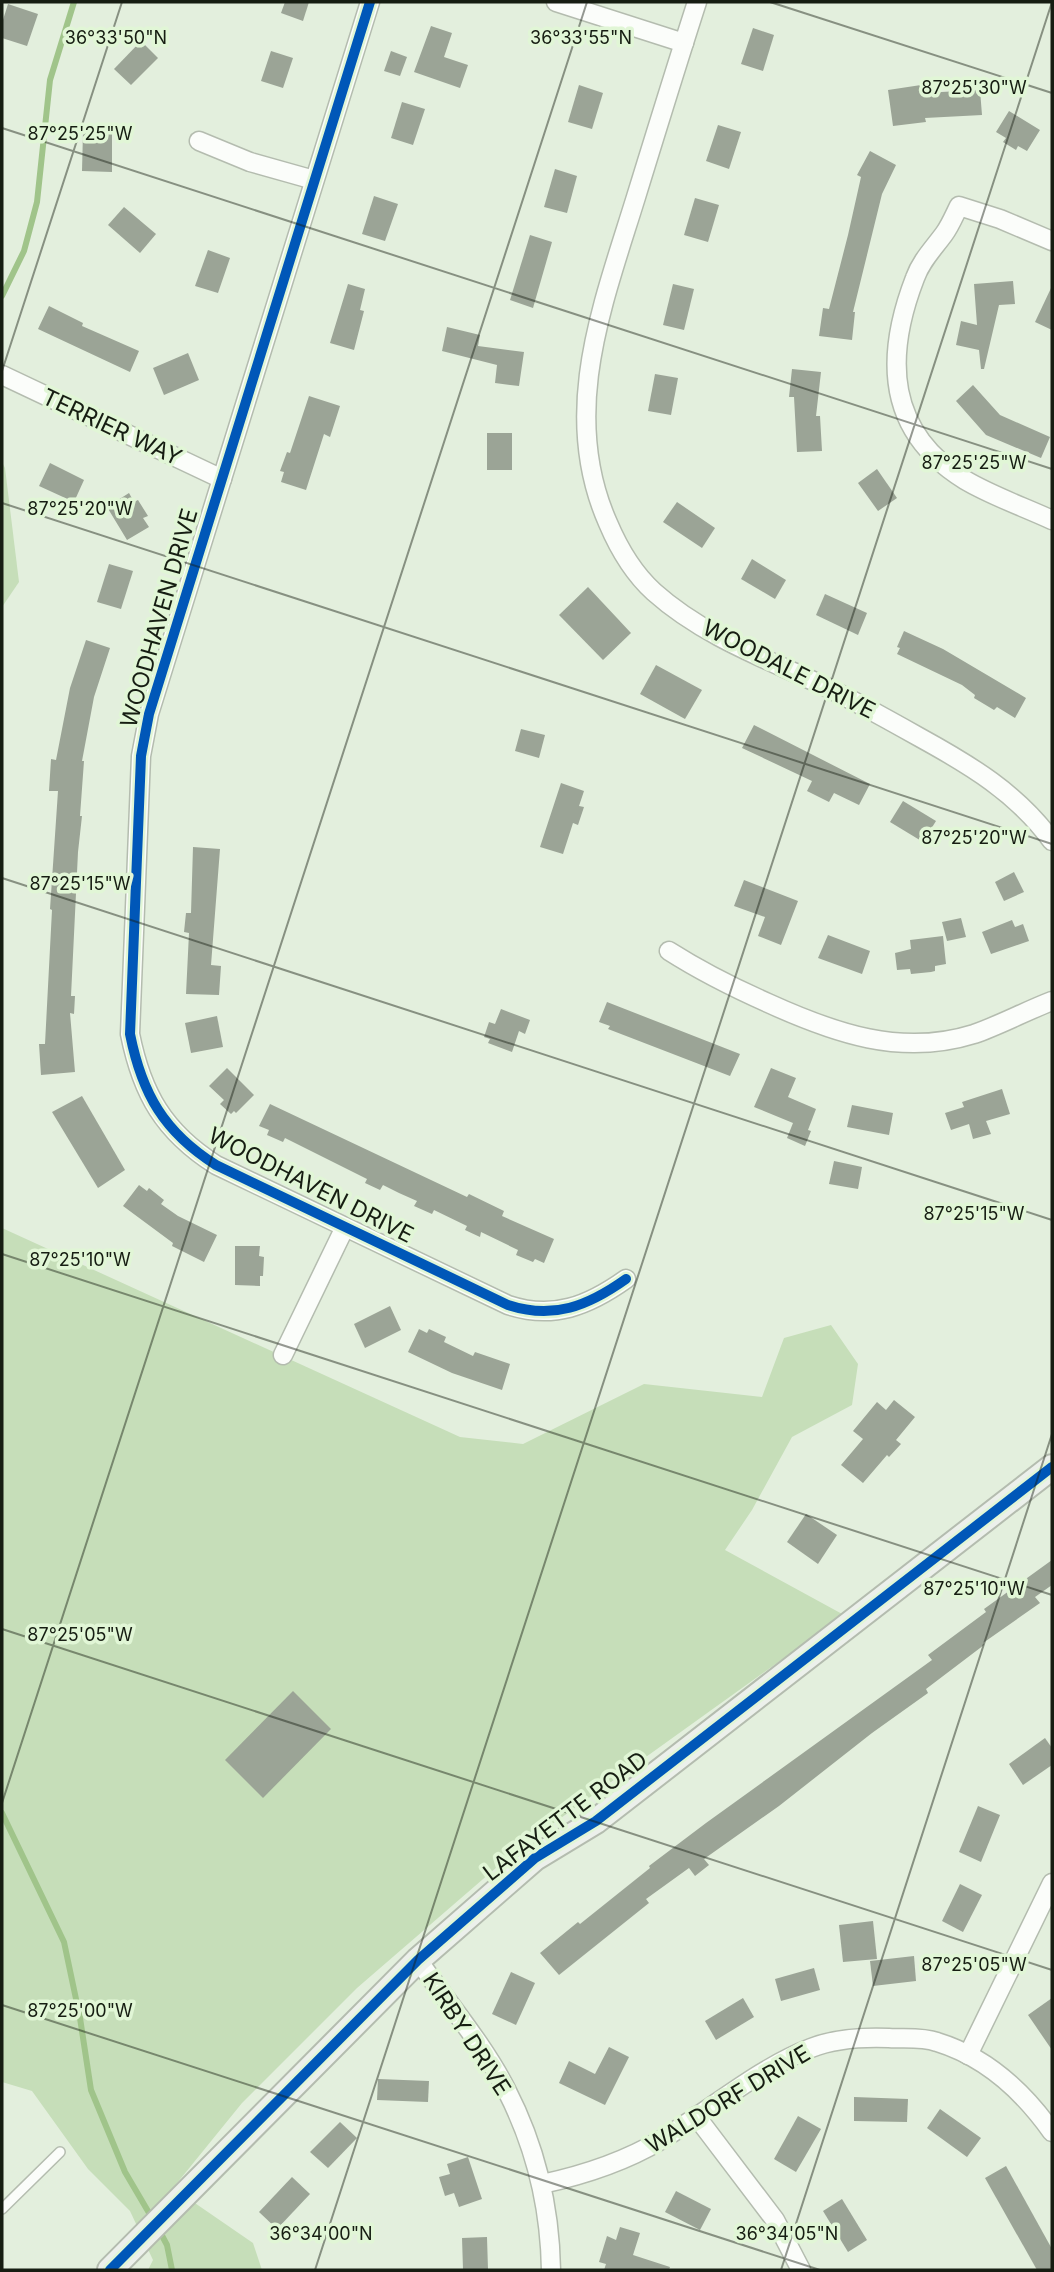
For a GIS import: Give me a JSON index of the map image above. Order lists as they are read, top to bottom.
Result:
{
  "streets": {
    "main road": ["LAFAYETTE ROAD"],
    "street": [
      "TERRIER WAY",
      "WOODHAVEN DRIVE",
      "WOODALE DRIVE",
      "KIRBY DRIVE",
      "WALDORF DRIVE"
    ]
  },
  "crossings": [
    ["TERRIER WAY", "WOODHAVEN DRIVE"],
    ["LAFAYETTE ROAD", "KIRBY DRIVE"],
    ["KIRBY DRIVE", "WALDORF DRIVE"]
  ],
  "coordinates": [
    "36°33'50\"N",
    "36°33'55\"N",
    "87°25'30\"W",
    "87°25'25\"W",
    "87°25'20\"W",
    "87°25'15\"W",
    "87°25'10\"W",
    "87°25'05\"W",
    "87°25'00\"W",
    "36°34'00\"N",
    "36°34'05\"N"
  ]
}
